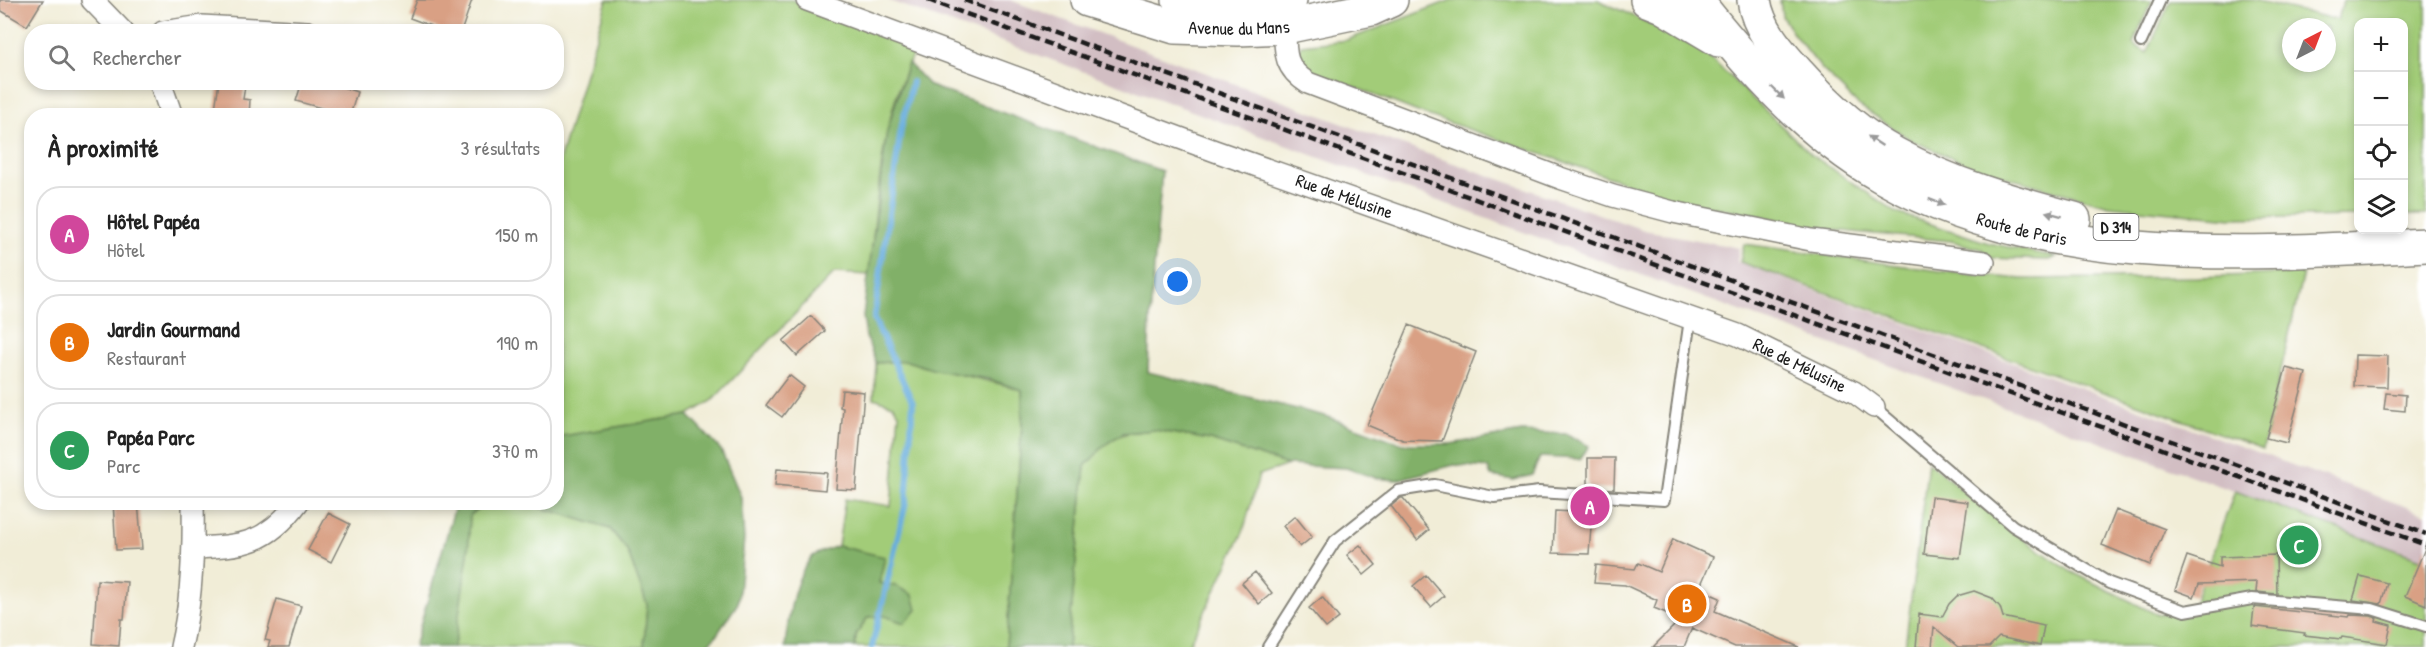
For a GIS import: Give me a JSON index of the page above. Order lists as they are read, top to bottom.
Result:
{
  "streets": {
    "main road": ["Avenue du Mans", "Route de Paris", "D 314"],
    "street": ["Rue de Mélusine"]
  },
  "north": "top right",
  "page": {
    "map_buttons": ["+", "−"],
    "search": "Rechercher",
    "heading": ["À proximité", "3 résultats"],
    "list": [
      {
        "mark": "A",
        "name": "Hôtel Papéa",
        "note": "Hôtel",
        "value": "150 m"
      },
      {
        "mark": "B",
        "name": "Jardin Gourmand",
        "note": "Restaurant",
        "value": "190 m"
      },
      {
        "mark": "C",
        "name": "Papéa Parc",
        "note": "Parc",
        "value": "370 m"
      }
    ],
    "pins": ["A", "C", "B"]
  }
}
